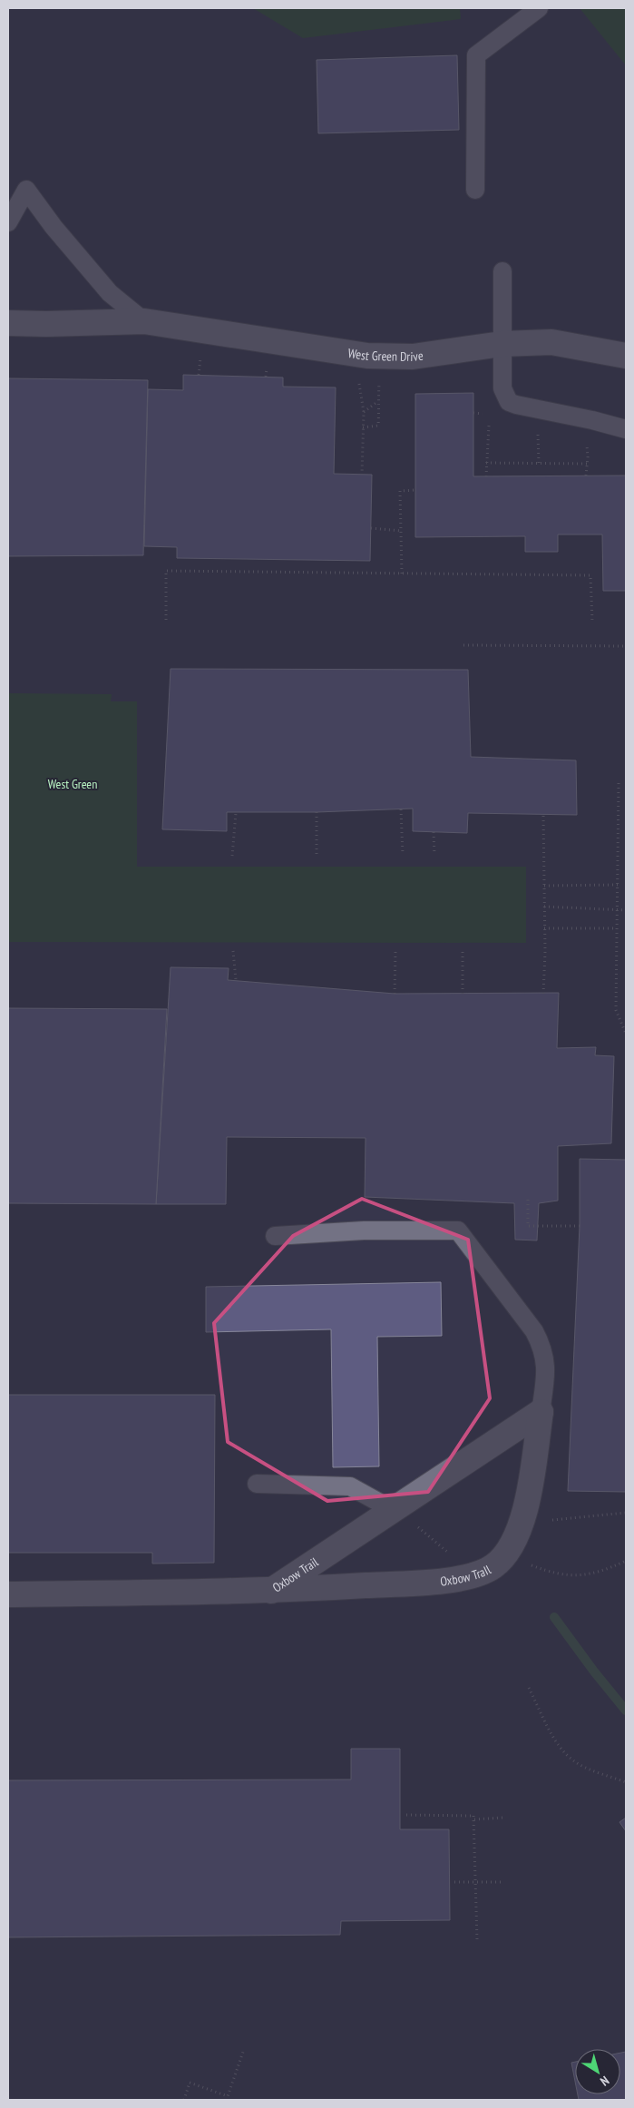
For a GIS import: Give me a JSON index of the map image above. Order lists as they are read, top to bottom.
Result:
{
  "streets": {
    "street": ["West Green Drive", "Oxbow Trail", "Oxbow TraIl"]
  },
  "crossings": [
    ["Oxbow Trail", "Oxbow TraIl"]
  ],
  "parks": ["West Green"],
  "north": "bottom right"
}
